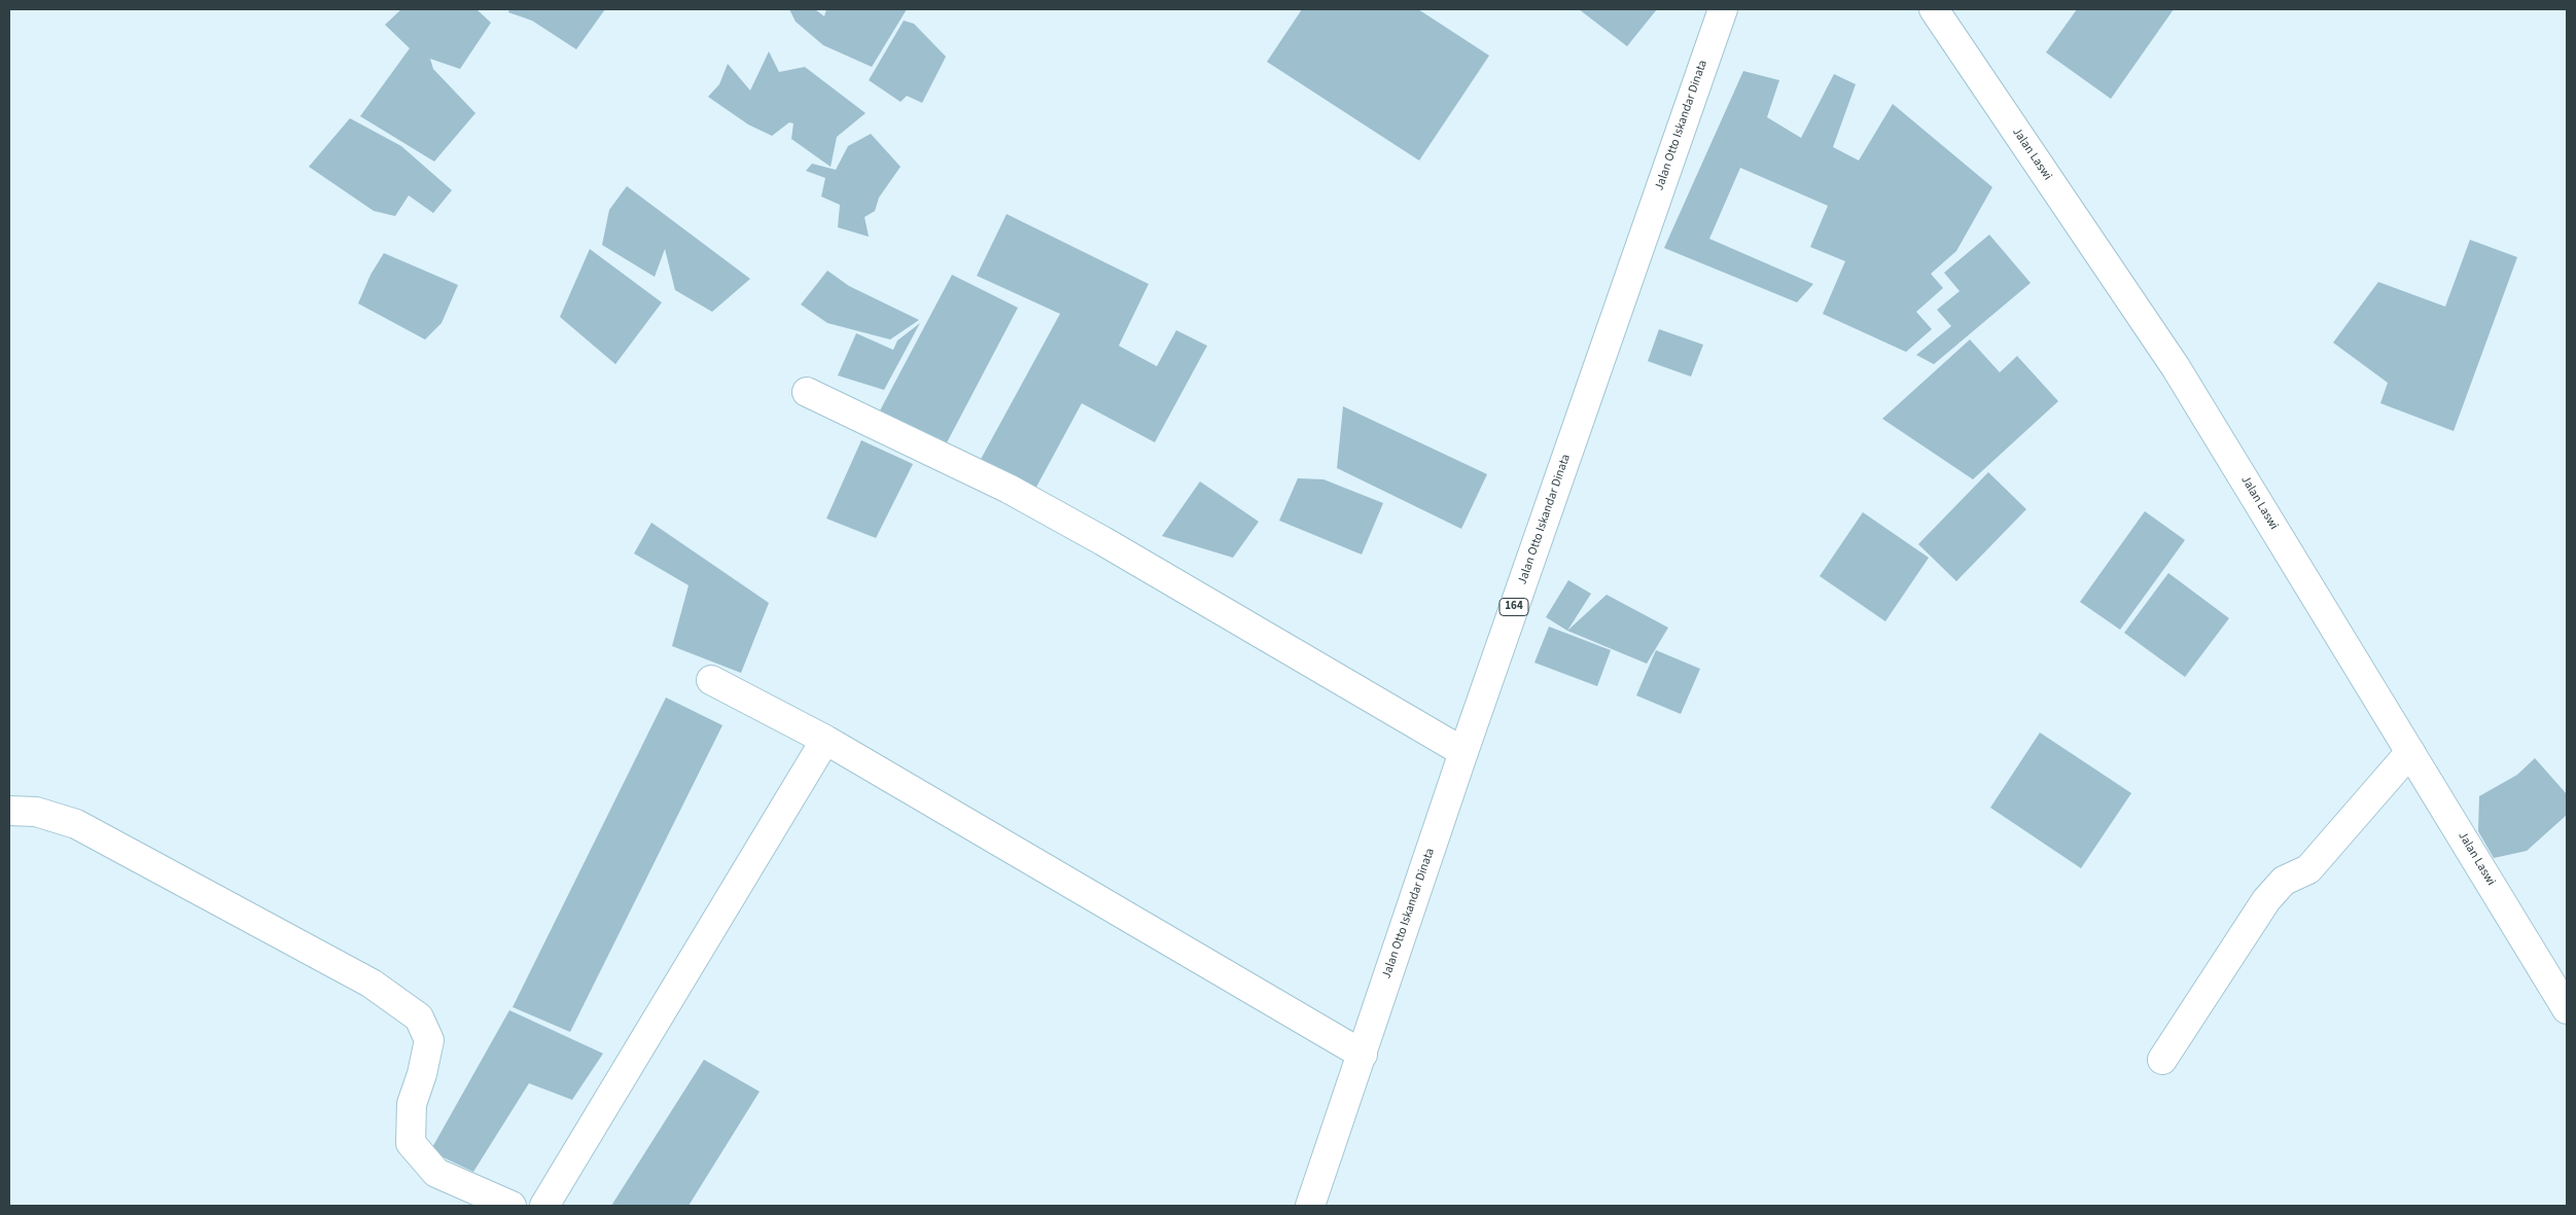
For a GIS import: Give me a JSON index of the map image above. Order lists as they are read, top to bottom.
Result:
{
  "streets": {
    "street": ["Jalan Otto Iskandar Dinata", "Jalan Laswi", "164"]
  }
}
